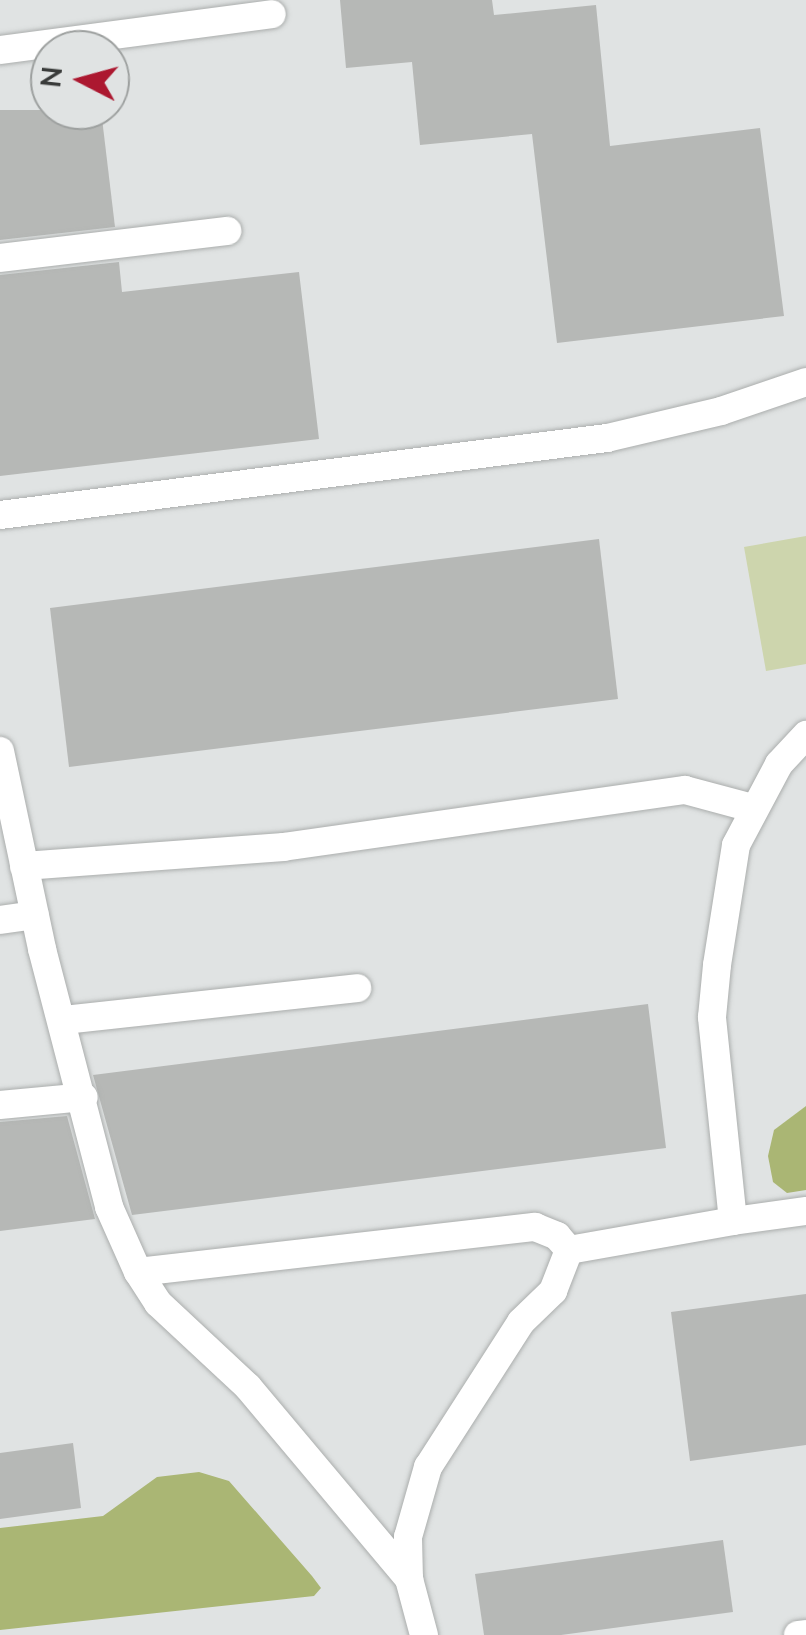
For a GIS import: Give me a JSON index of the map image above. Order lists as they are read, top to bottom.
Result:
{
  "north": "left"
}
